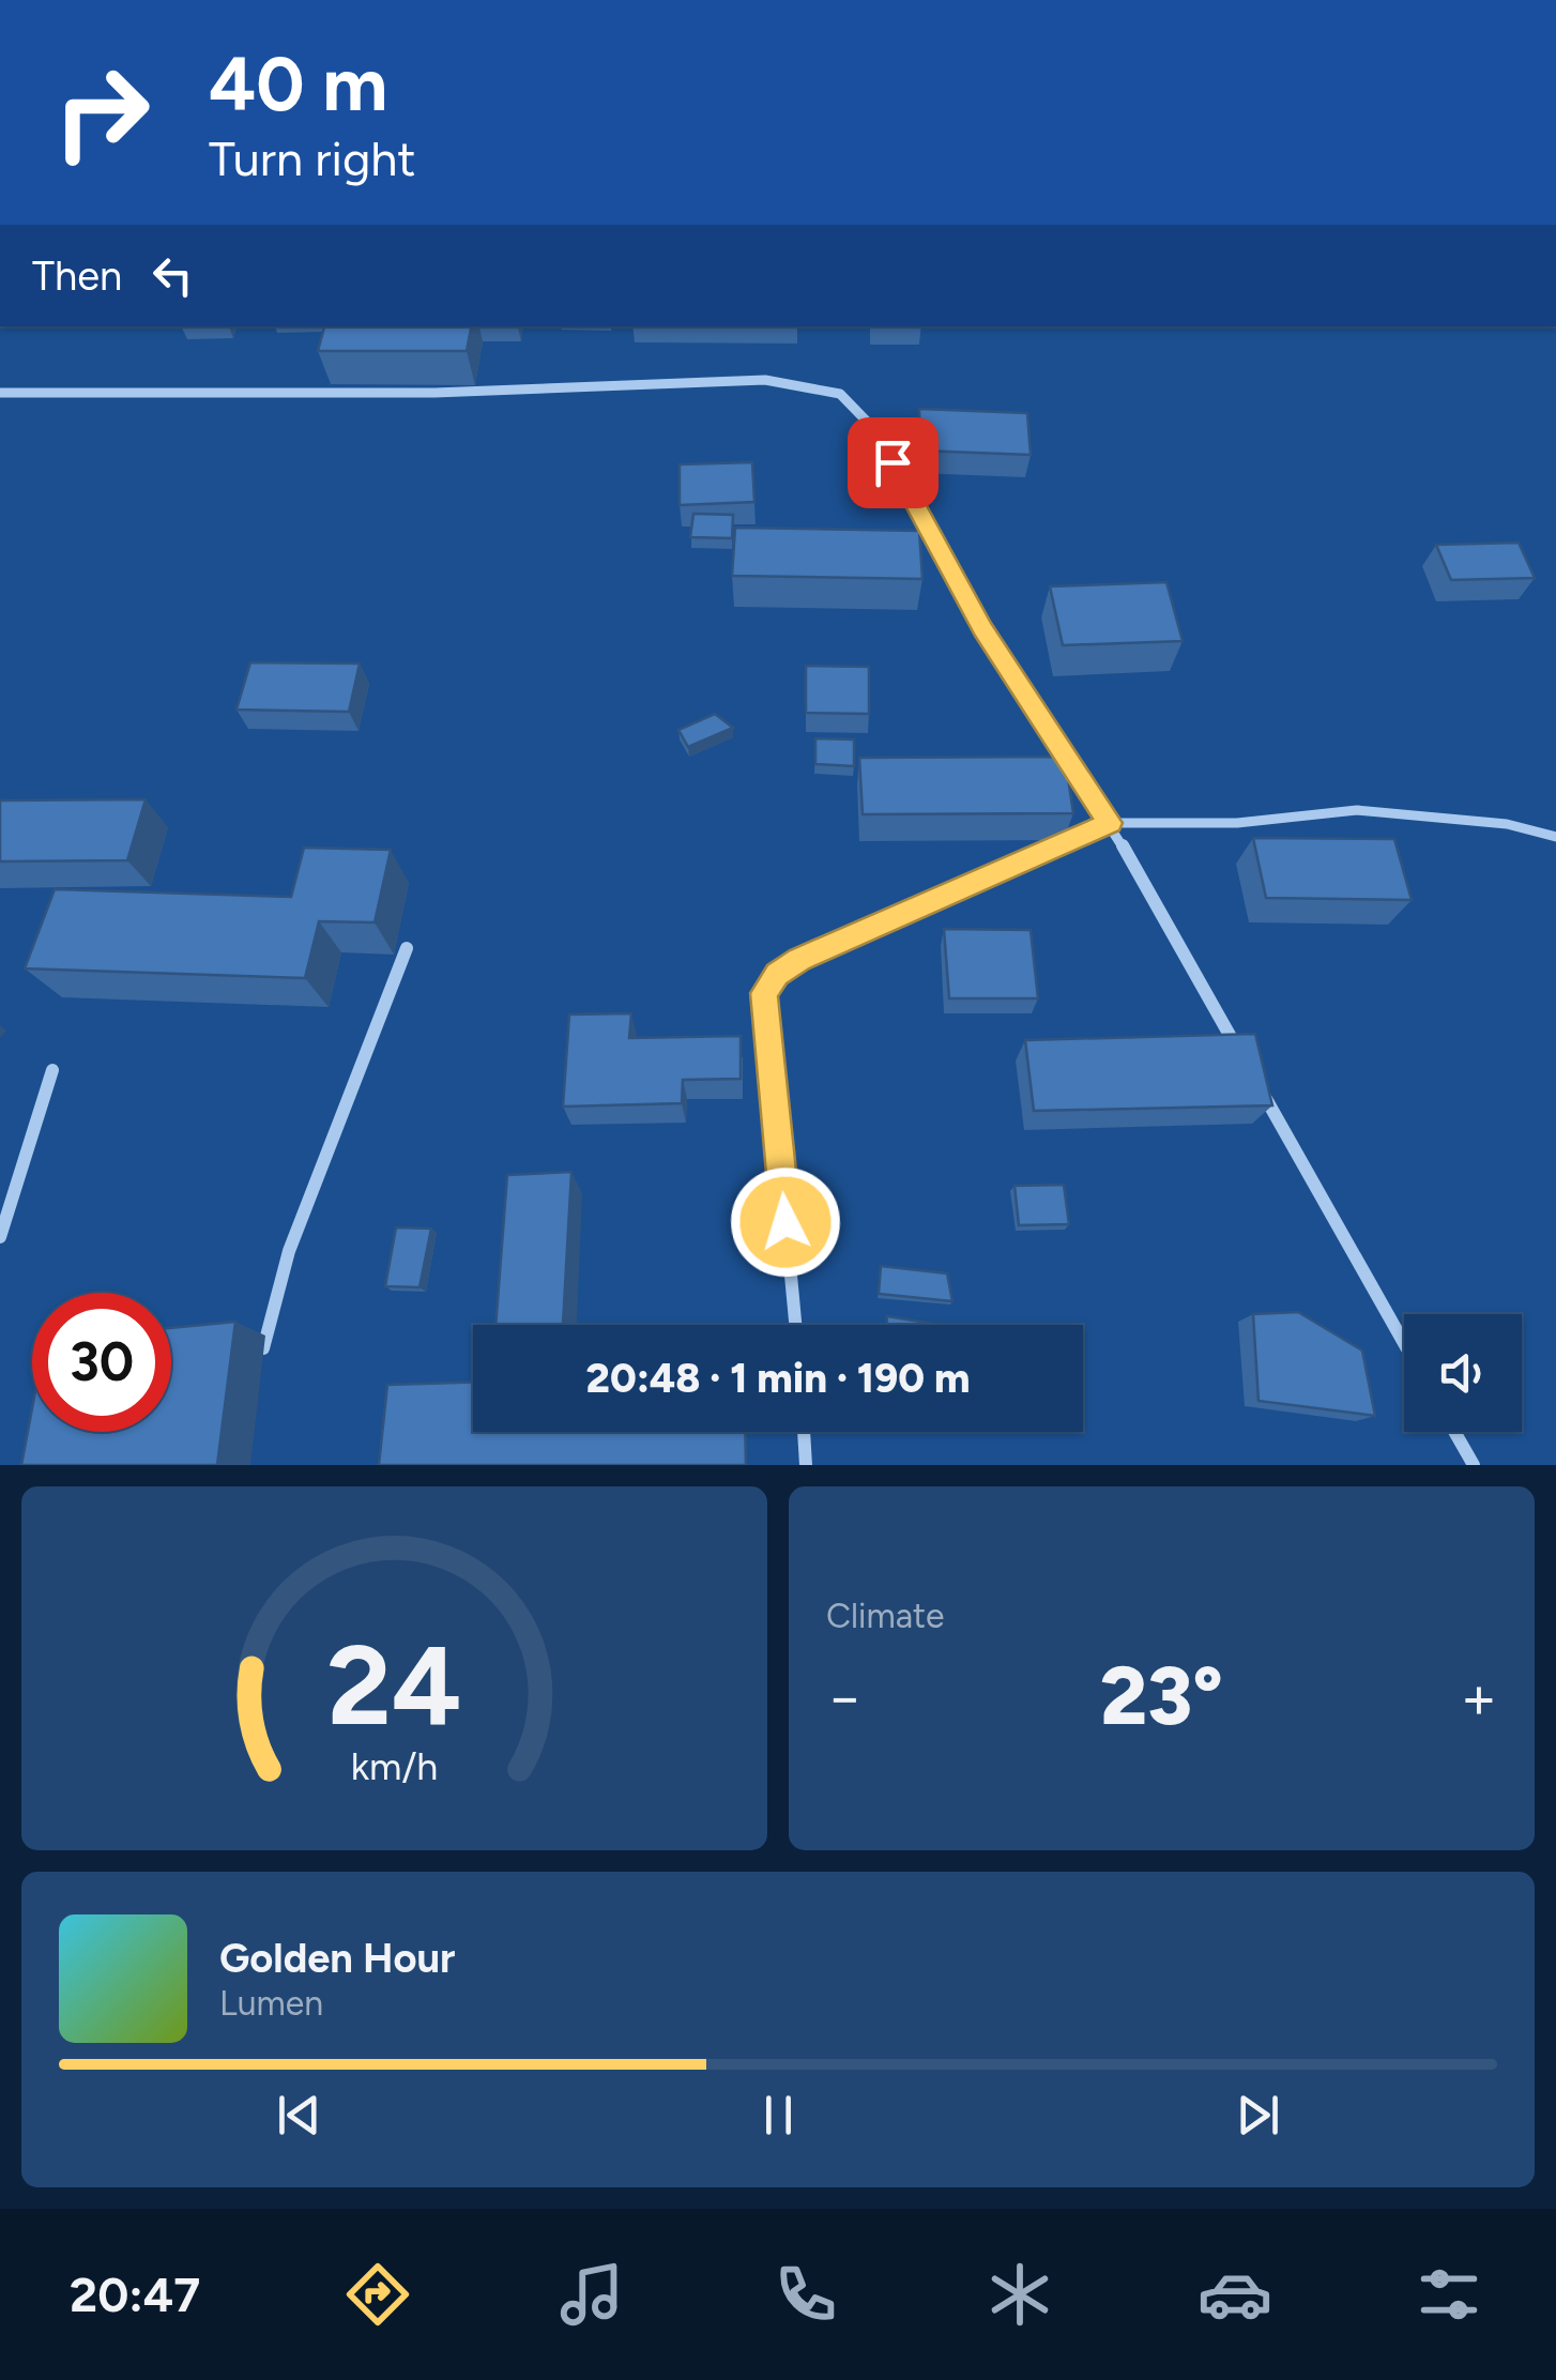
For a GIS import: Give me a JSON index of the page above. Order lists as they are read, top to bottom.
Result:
{
  "page": {
    "turn": ["40 m", "Turn right"],
    "then": "Then",
    "limit": "30",
    "trip": "20:48 · 1 min · 190 m",
    "tile": "Climate",
    "heat": ["−", "23°", "+"],
    "song": ["Golden Hour", "Lumen"],
    "tabs": "20:47",
    "gauge": ["24", "km/h"]
  }
}
